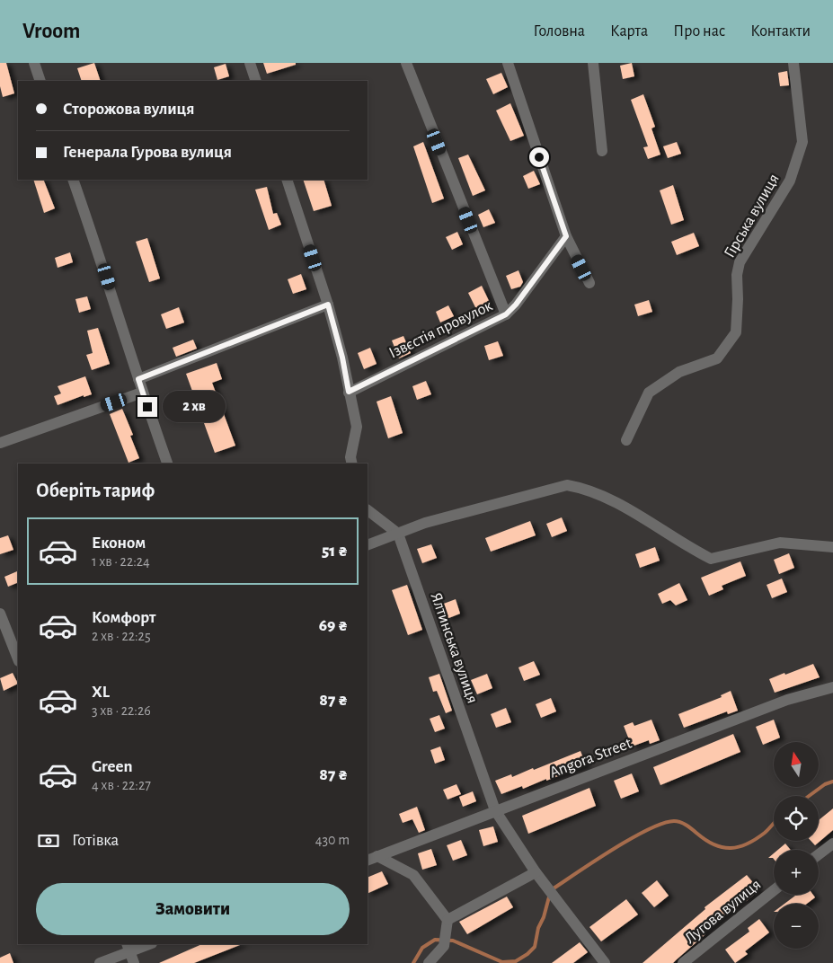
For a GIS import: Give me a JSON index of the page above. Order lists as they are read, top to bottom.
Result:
{
  "streets": {
    "street": [
      "Гірська вулиця",
      "Ізвєстія провулок",
      "Ялтинська вулиця",
      "Angora Street",
      "Лугова вулиця"
    ]
  },
  "crossings": [
    ["Ялтинська вулиця", "Angora Street"]
  ],
  "north": "top",
  "page": {
    "header": "Vroom",
    "nav": [
      "Головна",
      "Карта",
      "Про нас",
      "Контакти"
    ],
    "banner": ["Сторожова вулиця", "Генерала Гурова вулиця"],
    "bubble": "2 хв",
    "heading": "Оберіть тариф",
    "list": [
      {
        "name": "Економ",
        "note": "1 хв · 22:24",
        "value": "51 ₴"
      },
      {
        "name": "Комфорт",
        "note": "2 хв · 22:25",
        "value": "69 ₴"
      },
      {
        "name": "XL",
        "note": "3 хв · 22:26",
        "value": "87 ₴"
      },
      {
        "name": "Green",
        "note": "4 хв · 22:27",
        "value": "87 ₴"
      }
    ],
    "map_buttons": ["+", "−"],
    "pay": ["Готівка", "430 m"],
    "buttons": "Замовити"
  }
}
